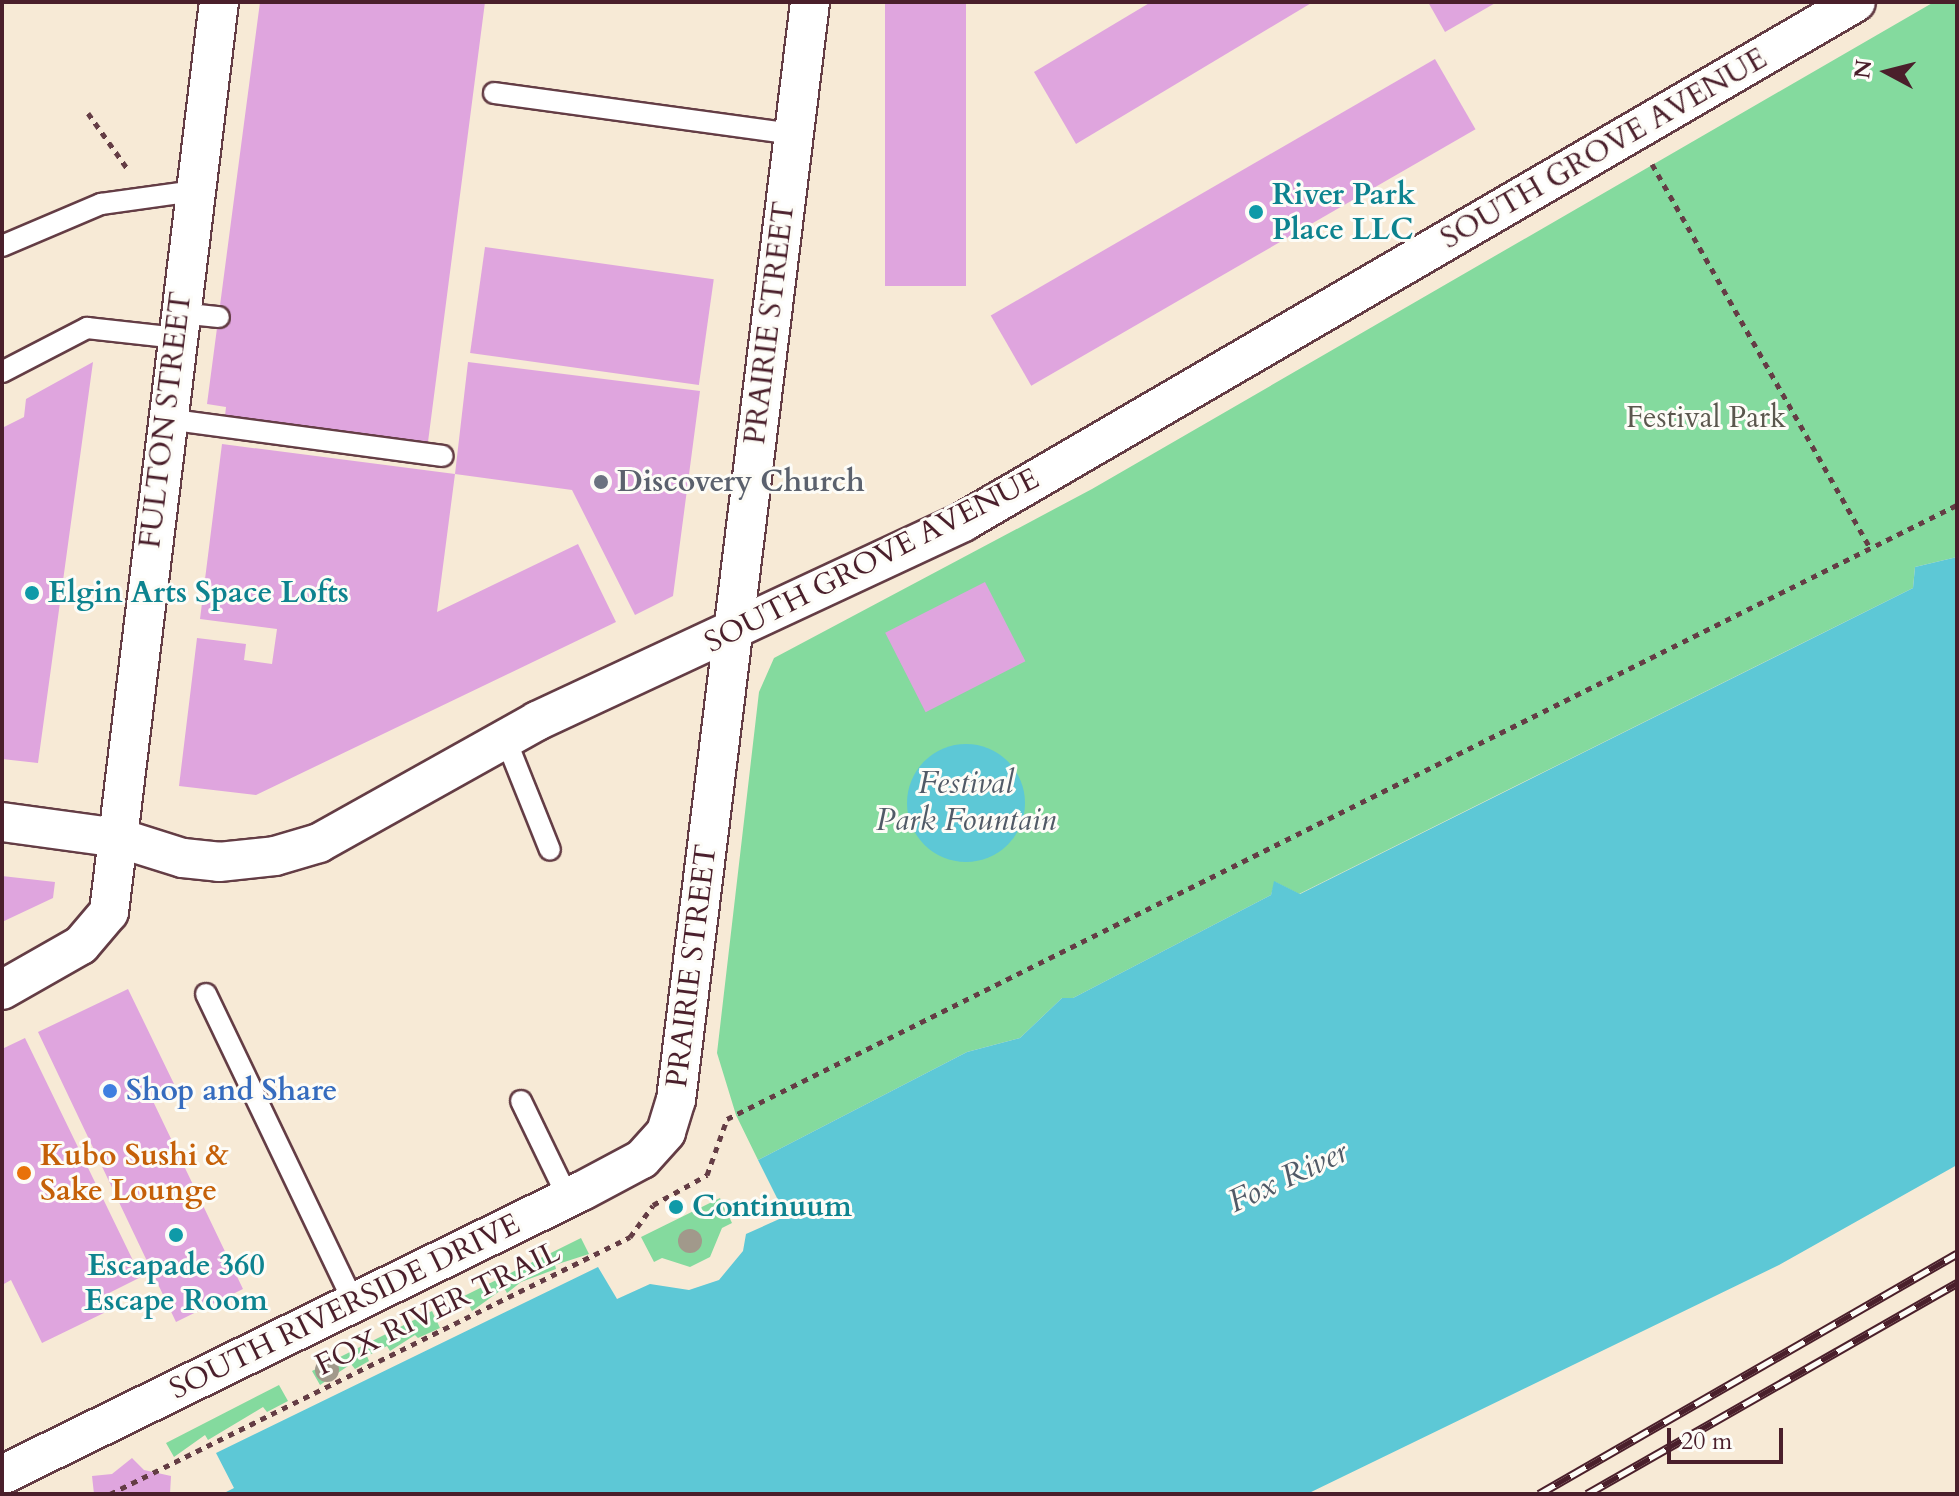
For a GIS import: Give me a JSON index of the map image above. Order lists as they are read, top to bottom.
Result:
{
  "streets": {
    "street": [
      "SOUTH GROVE AVENUE",
      "PRAIRIE STREET",
      "FULTON STREET",
      "SOUTH RIVERSIDE DRIVE"
    ],
    "path": ["FOX RIVER TRAIL"]
  },
  "crossings": [
    ["SOUTH GROVE AVENUE", "PRAIRIE STREET"],
    ["SOUTH GROVE AVENUE", "FULTON STREET"],
    ["PRAIRIE STREET", "SOUTH RIVERSIDE DRIVE"]
  ],
  "water": ["Festival Park Fountain", "Fox River"],
  "parks": ["Festival Park"],
  "places": [
    "River Park Place LLC",
    "Discovery Church",
    "Elgin Arts Space Lofts",
    "Shop and Share",
    "Kubo Sushi & Sake Lounge",
    "Continuum",
    "Escapade 360 Escape Room"
  ],
  "scale_bar": "20 m",
  "north": "left"
}
